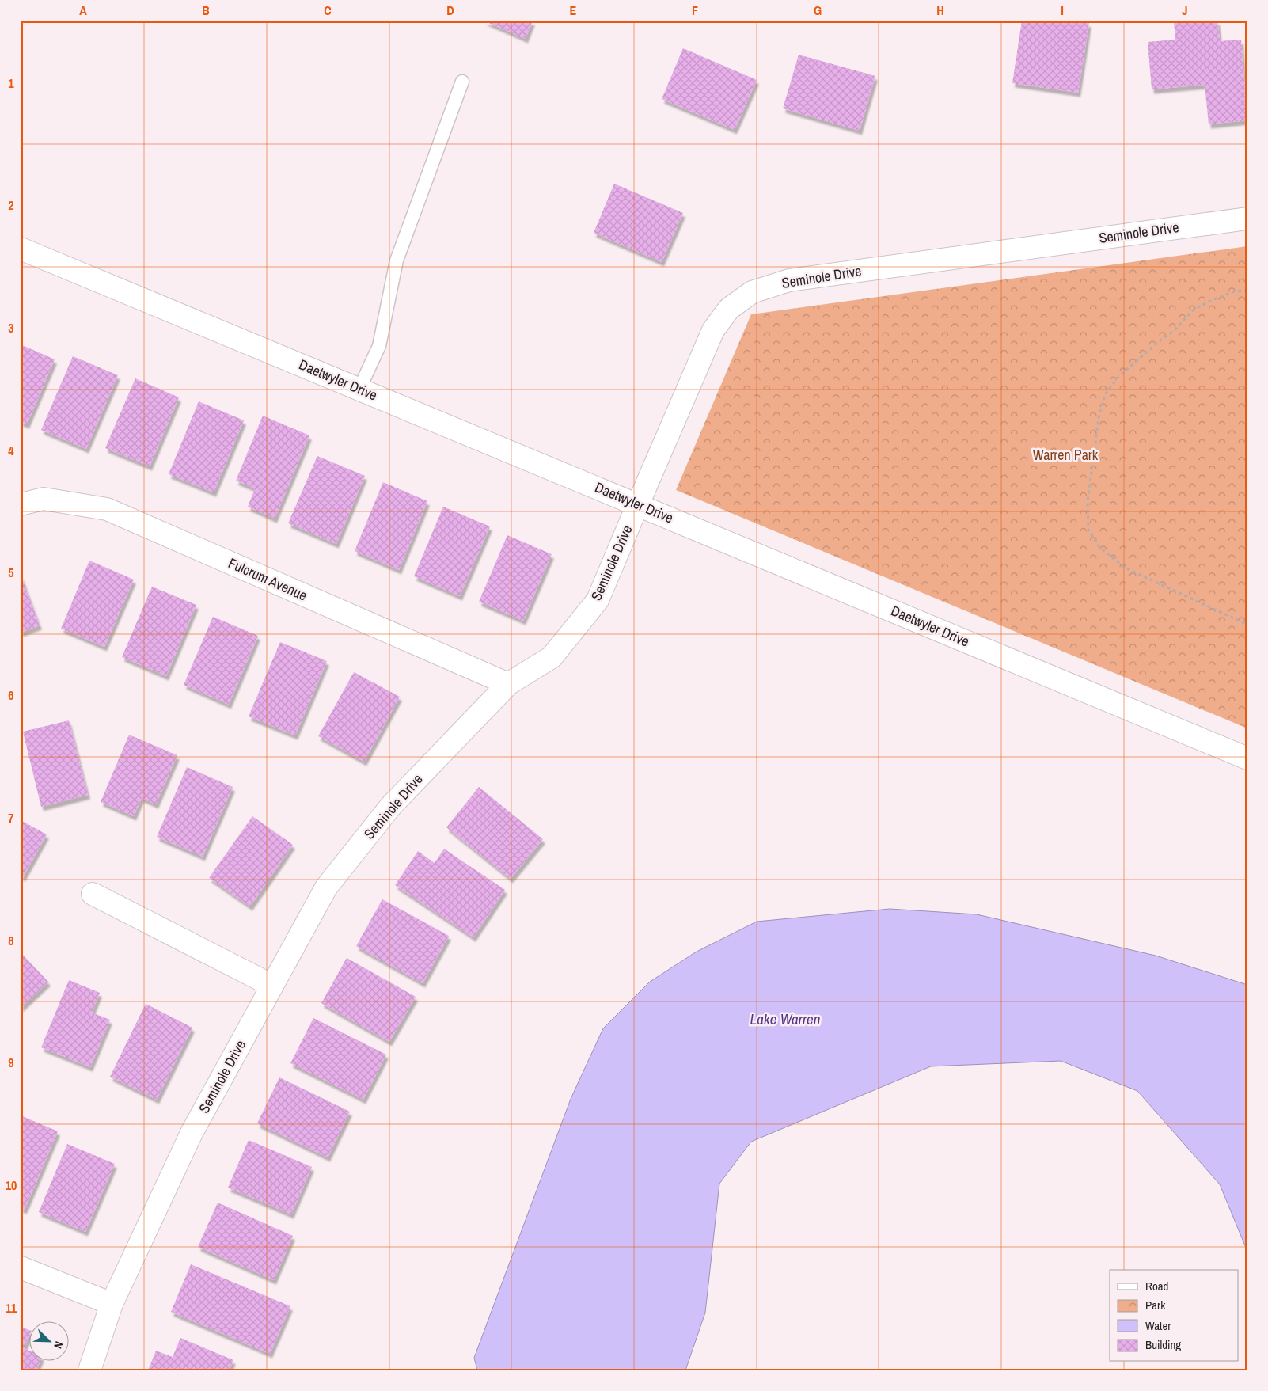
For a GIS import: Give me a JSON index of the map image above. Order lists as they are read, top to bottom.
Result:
{
  "streets": {
    "street": ["Seminole Drive", "Daetwyler Drive", "Fulcrum Avenue"]
  },
  "crossings": [
    ["Seminole Drive", "Daetwyler Drive"],
    ["Seminole Drive", "Fulcrum Avenue"]
  ],
  "water": ["Lake Warren"],
  "parks": ["Warren Park"],
  "legend": [
    "Road",
    "Park",
    "Water",
    "Building"
  ],
  "north": "bottom right",
  "grid": {
    "columns": [
      "A",
      "B",
      "C",
      "D",
      "E",
      "F",
      "G",
      "H",
      "I",
      "J"
    ],
    "rows": [
      "1",
      "2",
      "3",
      "4",
      "5",
      "6",
      "7",
      "8",
      "9",
      "10",
      "11"
    ]
  }
}
